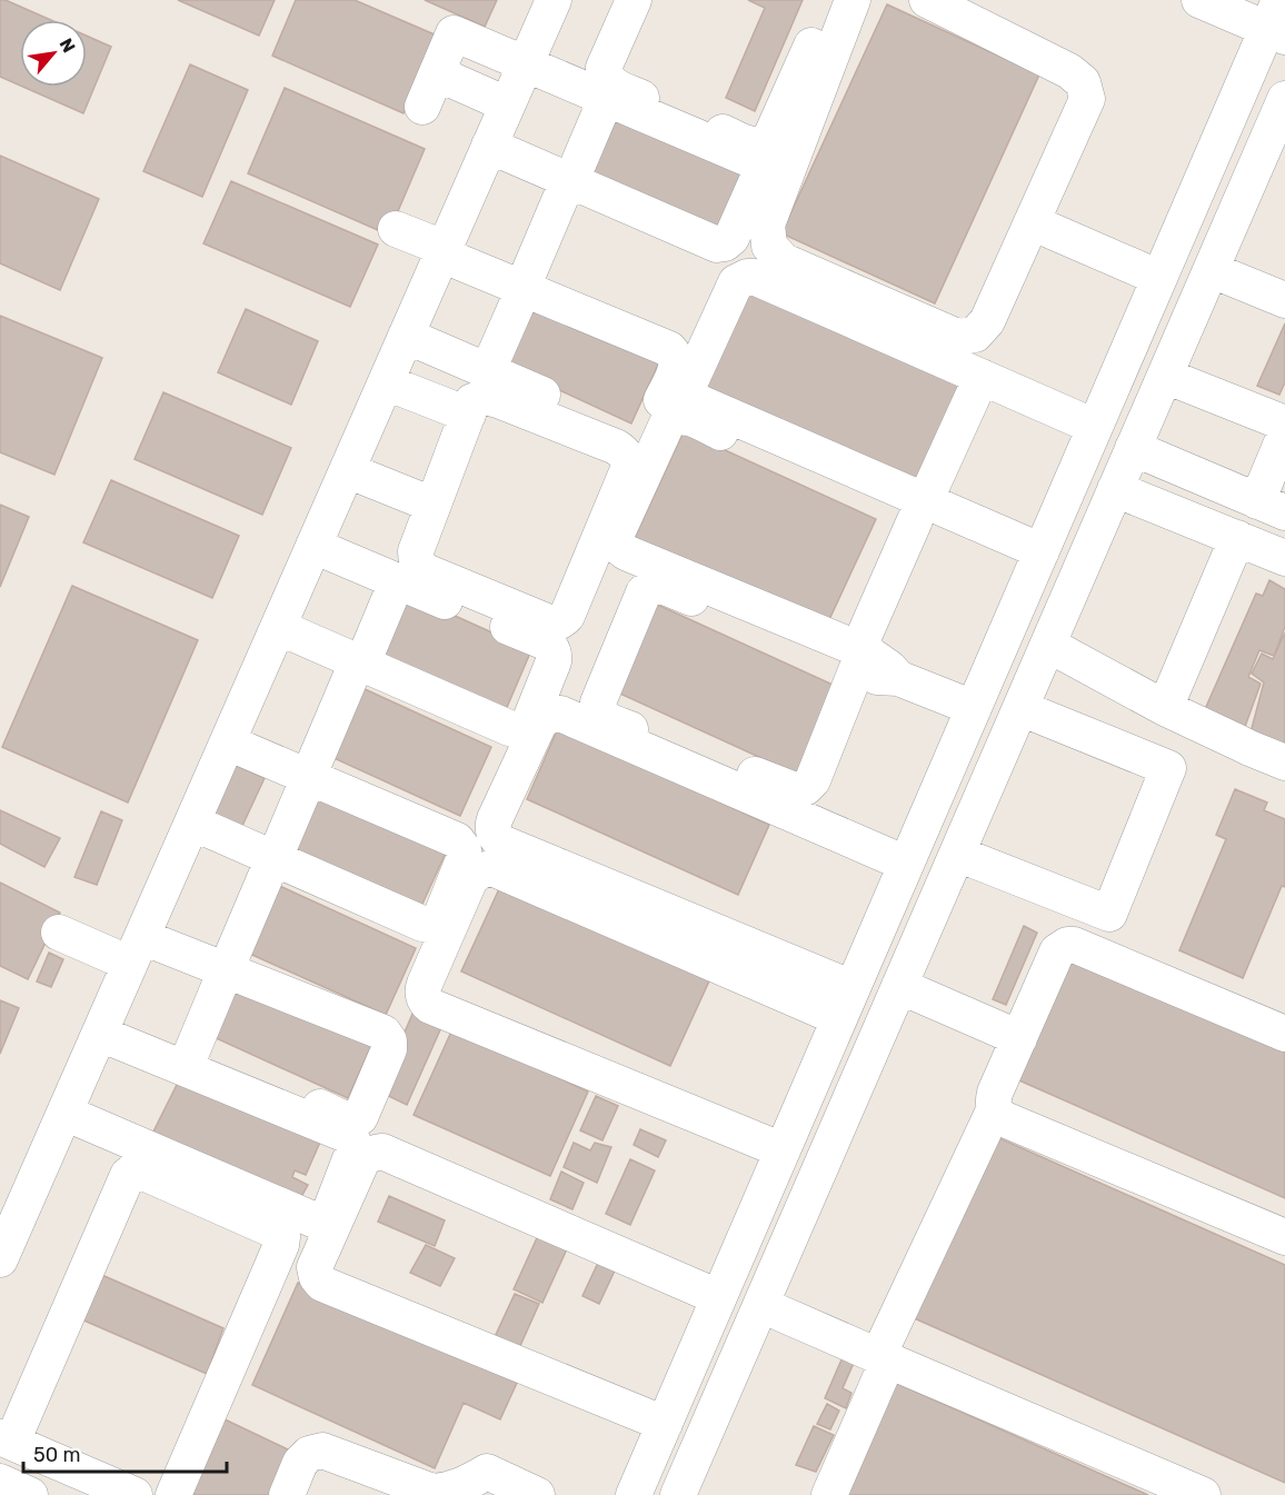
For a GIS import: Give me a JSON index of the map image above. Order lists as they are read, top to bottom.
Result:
{
  "scale_bar": "50 m",
  "north": "top right"
}
